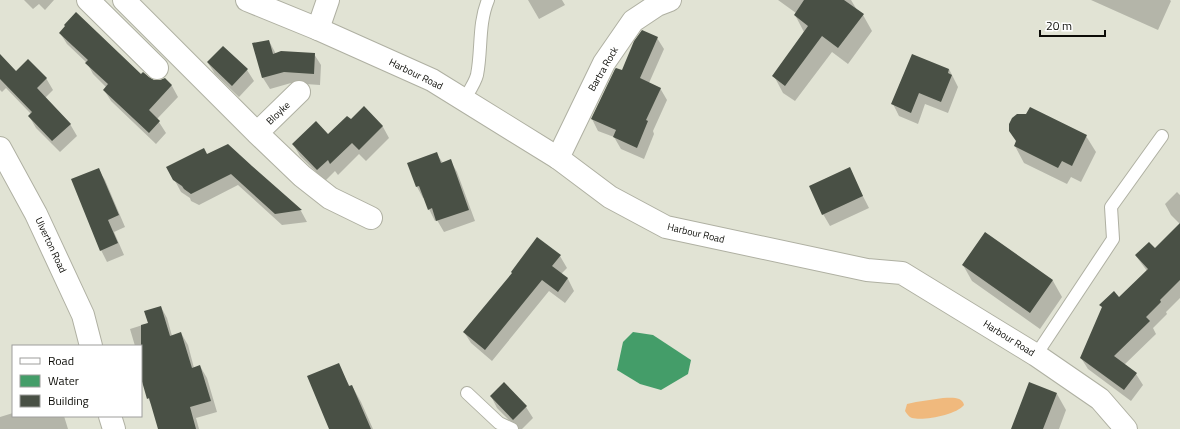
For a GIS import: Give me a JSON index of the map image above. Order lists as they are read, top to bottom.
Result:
{
  "streets": {
    "street": [
      "Bartra Rock",
      "Harbour Road",
      "Bloyke",
      "Ulverton Road"
    ]
  },
  "crossings": [
    ["Bartra Rock", "Harbour Road"]
  ],
  "legend": ["Road", "Water", "Building"],
  "scale_bar": "20 m"
}
